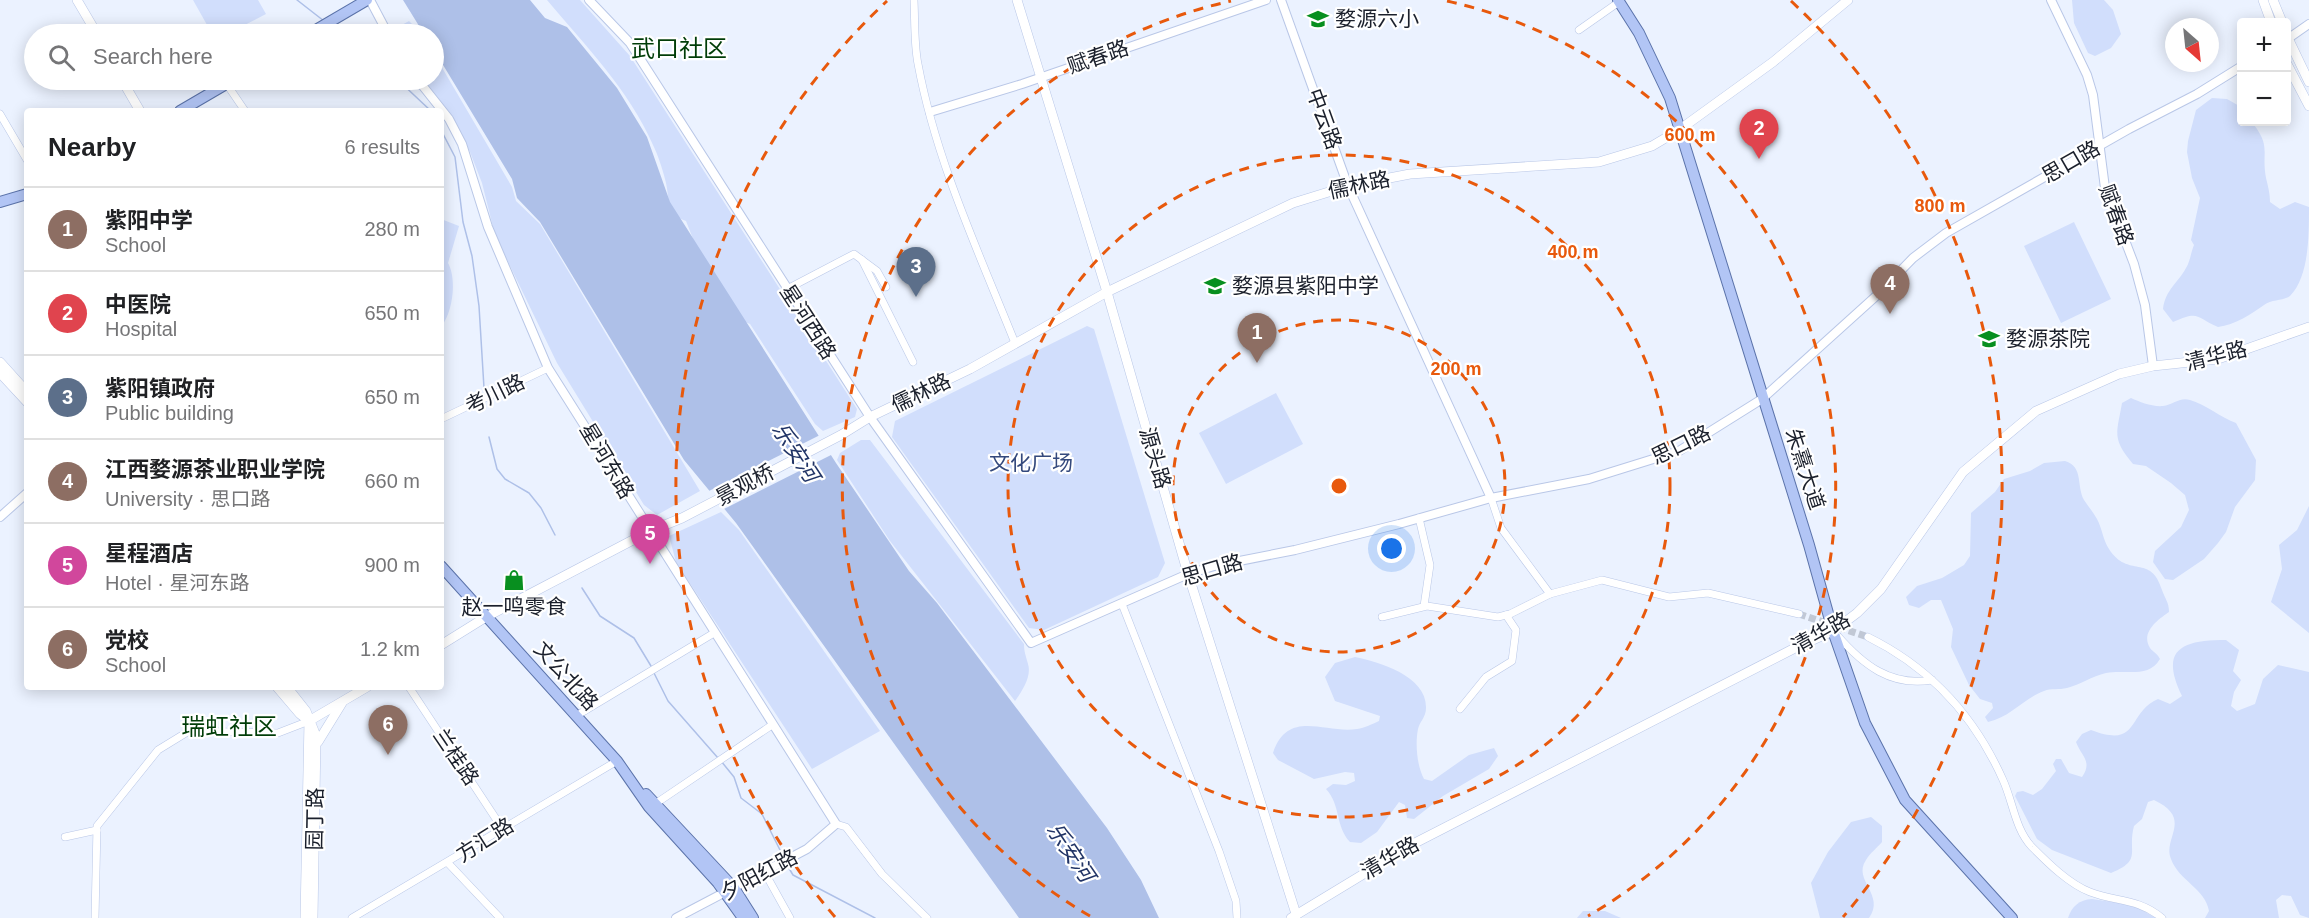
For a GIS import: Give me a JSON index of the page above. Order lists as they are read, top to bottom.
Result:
{
  "streets": {
    "main road": [
      "儒林路",
      "清华路",
      "源头路",
      "朱熹大道",
      "景观桥",
      "文公北路",
      "园丁路"
    ],
    "street": [
      "赋春路",
      "中云路",
      "思口路",
      "星河西路",
      "考川路",
      "星河东路",
      "兰桂路",
      "方汇路",
      "夕阳红路"
    ]
  },
  "crossings": [
    ["赋春路", "思口路"],
    ["赋春路", "清华路"],
    ["赋春路", "源头路"],
    ["中云路", "思口路"],
    ["中云路", "儒林路"],
    ["思口路", "星河西路"],
    ["思口路", "源头路"],
    ["思口路", "朱熹大道"],
    ["儒林路", "星河西路"],
    ["儒林路", "源头路"],
    ["儒林路", "朱熹大道"],
    ["儒林路", "景观桥"],
    ["星河西路", "景观桥"],
    ["清华路", "源头路"],
    ["清华路", "朱熹大道"],
    ["考川路", "星河东路"],
    ["星河东路", "景观桥"],
    ["星河东路", "夕阳红路"],
    ["景观桥", "文公北路"],
    ["文公北路", "方汇路"],
    ["文公北路", "夕阳红路"],
    ["兰桂路", "方汇路"]
  ],
  "districts": ["武口社区", "瑞虹社区"],
  "water": ["乐安河"],
  "parks": ["文化广场"],
  "places": {
    "school or university": ["婺源六小", "婺源县紫阳中学", "婺源茶院"],
    "shop": ["赵一鸣零食"]
  },
  "north": "bottom right",
  "page": {
    "map_buttons": ["+", "−"],
    "search": "Search here",
    "heading": ["Nearby", "6 results"],
    "pins": [
      "2",
      "3",
      "4",
      "1",
      "5",
      "6"
    ],
    "list": [
      {
        "mark": "1",
        "name": "紫阳中学",
        "note": "School",
        "value": "280 m"
      },
      {
        "mark": "2",
        "name": "中医院",
        "note": "Hospital",
        "value": "650 m"
      },
      {
        "mark": "3",
        "name": "紫阳镇政府",
        "note": "Public building",
        "value": "650 m"
      },
      {
        "mark": "4",
        "name": "江西婺源茶业职业学院",
        "note": "University · 思口路",
        "value": "660 m"
      },
      {
        "mark": "5",
        "name": "星程酒店",
        "note": "Hotel · 星河东路",
        "value": "900 m"
      },
      {
        "mark": "6",
        "name": "党校",
        "note": "School",
        "value": "1.2 km"
      }
    ]
  },
  "rings": [
    "600 m",
    "800 m",
    "400 m",
    "200 m"
  ]
}
